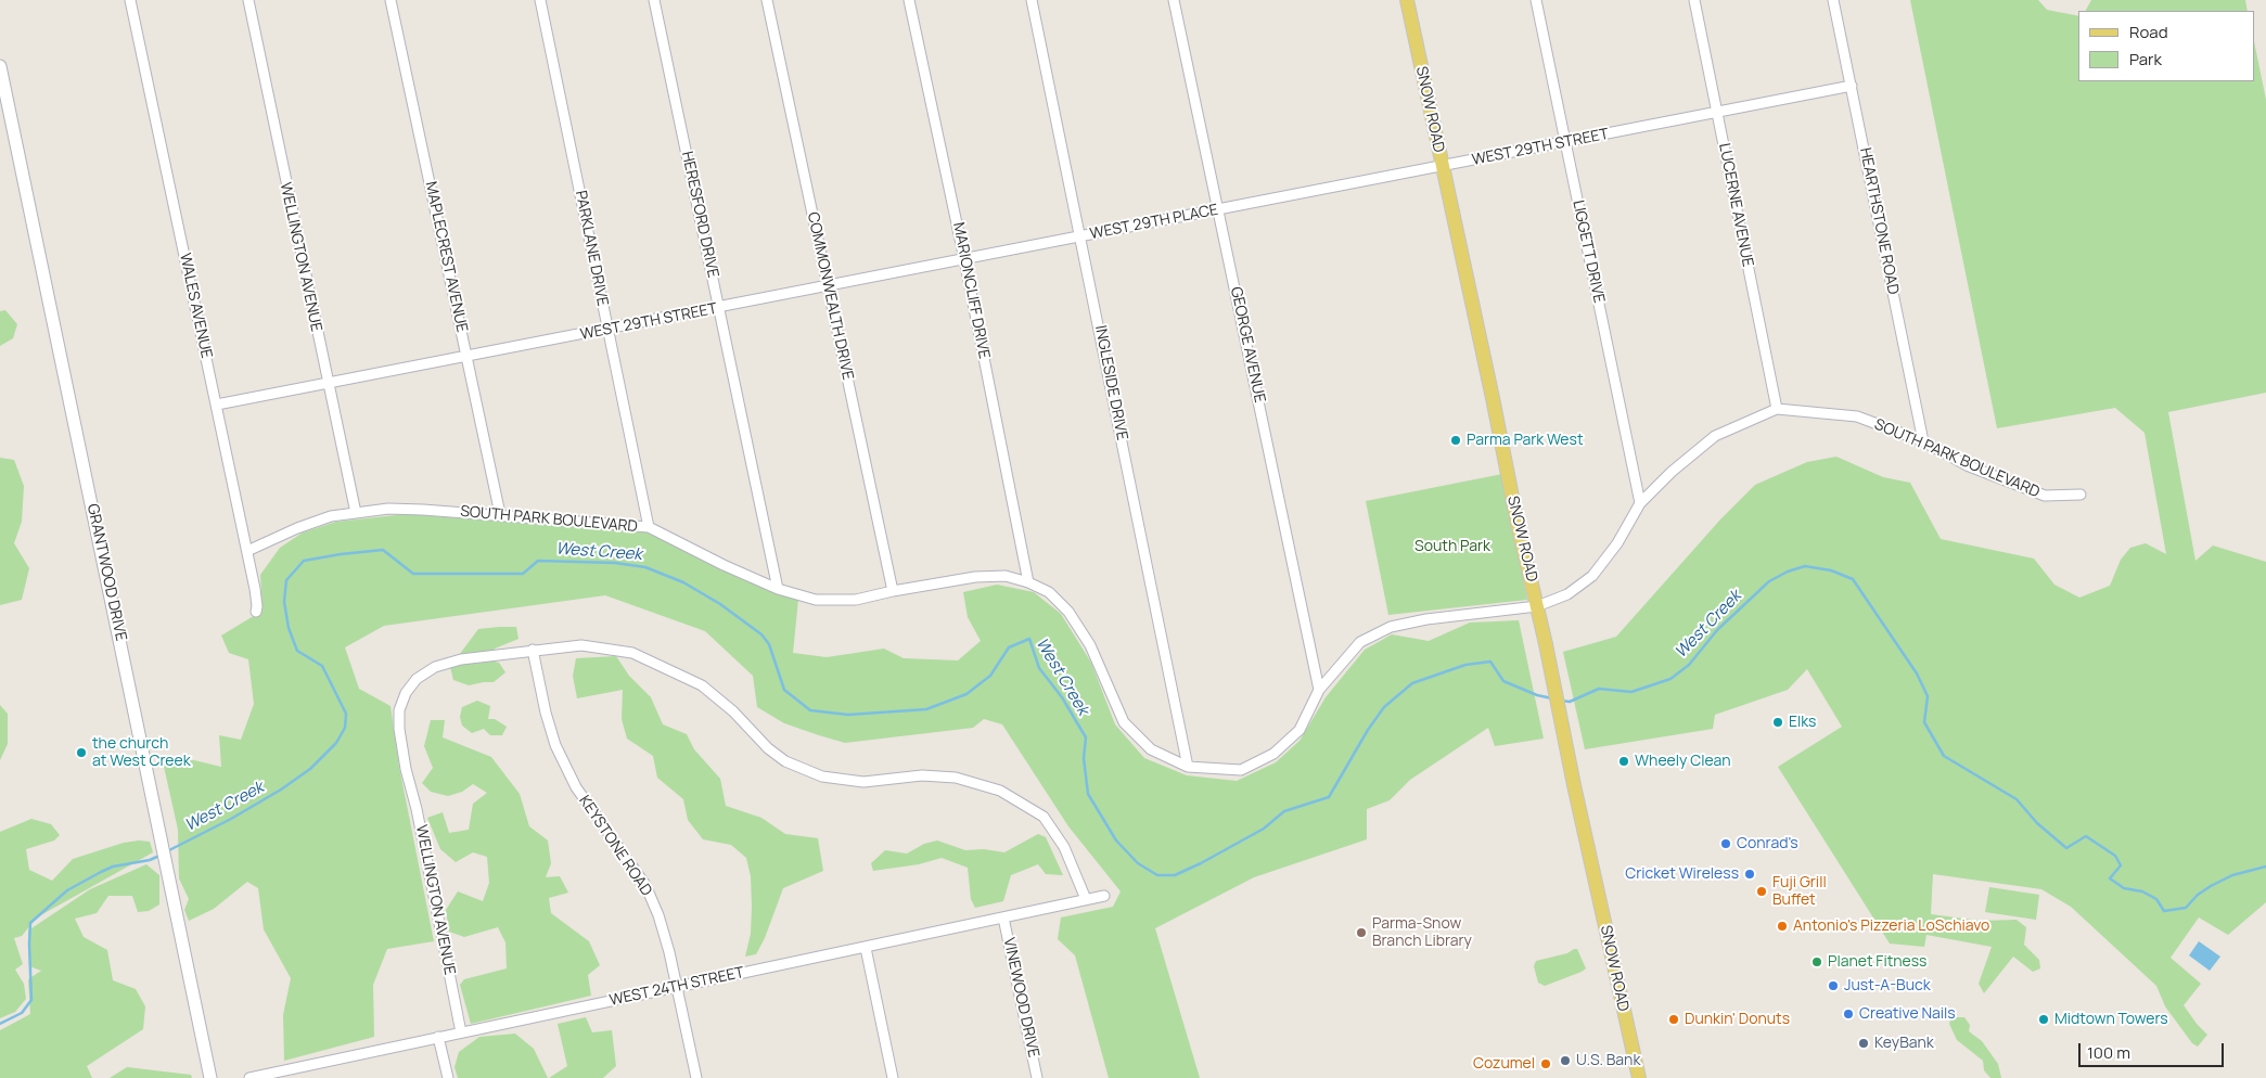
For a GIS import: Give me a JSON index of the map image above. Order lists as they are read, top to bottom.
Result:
{
  "streets": {
    "main road": ["SNOW ROAD"],
    "street": [
      "WEST 29TH STREET",
      "LUCERNE AVENUE",
      "HERESFORD DRIVE",
      "HEARTHSTONE ROAD",
      "WEST 29TH PLACE",
      "PARKLANE DRIVE",
      "LIGGETT DRIVE",
      "WELLINGTON AVENUE",
      "MAPLECREST AVENUE",
      "MARIONCLIFF DRIVE",
      "COMMONWEALTH DRIVE",
      "WALES AVENUE",
      "GEORGE AVENUE",
      "INGLESIDE DRIVE",
      "SOUTH PARK BOULEVARD",
      "GRANTWOOD DRIVE",
      "KEYSTONE ROAD",
      "WEST 24TH STREET",
      "VINEWOOD DRIVE"
    ]
  },
  "crossings": [
    ["SNOW ROAD", "WEST 29TH STREET"],
    ["SNOW ROAD", "SOUTH PARK BOULEVARD"],
    ["WEST 29TH STREET", "LUCERNE AVENUE"],
    ["WEST 29TH STREET", "HERESFORD DRIVE"],
    ["WEST 29TH STREET", "HEARTHSTONE ROAD"],
    ["WEST 29TH STREET", "WEST 29TH PLACE"],
    ["WEST 29TH STREET", "PARKLANE DRIVE"],
    ["WEST 29TH STREET", "LIGGETT DRIVE"],
    ["WEST 29TH STREET", "WELLINGTON AVENUE"],
    ["WEST 29TH STREET", "MAPLECREST AVENUE"],
    ["WEST 29TH STREET", "MARIONCLIFF DRIVE"],
    ["WEST 29TH STREET", "COMMONWEALTH DRIVE"],
    ["WEST 29TH STREET", "WALES AVENUE"],
    ["WEST 29TH STREET", "GEORGE AVENUE"],
    ["WEST 29TH STREET", "INGLESIDE DRIVE"],
    ["LUCERNE AVENUE", "SOUTH PARK BOULEVARD"],
    ["HERESFORD DRIVE", "SOUTH PARK BOULEVARD"],
    ["HEARTHSTONE ROAD", "SOUTH PARK BOULEVARD"],
    ["WEST 29TH PLACE", "GEORGE AVENUE"],
    ["WEST 29TH PLACE", "INGLESIDE DRIVE"],
    ["PARKLANE DRIVE", "SOUTH PARK BOULEVARD"],
    ["LIGGETT DRIVE", "SOUTH PARK BOULEVARD"],
    ["WELLINGTON AVENUE", "SOUTH PARK BOULEVARD"],
    ["WELLINGTON AVENUE", "KEYSTONE ROAD"],
    ["WELLINGTON AVENUE", "WEST 24TH STREET"],
    ["MAPLECREST AVENUE", "SOUTH PARK BOULEVARD"],
    ["MARIONCLIFF DRIVE", "SOUTH PARK BOULEVARD"],
    ["COMMONWEALTH DRIVE", "SOUTH PARK BOULEVARD"],
    ["WALES AVENUE", "SOUTH PARK BOULEVARD"],
    ["GEORGE AVENUE", "SOUTH PARK BOULEVARD"],
    ["INGLESIDE DRIVE", "SOUTH PARK BOULEVARD"],
    ["KEYSTONE ROAD", "WEST 24TH STREET"],
    ["WEST 24TH STREET", "VINEWOOD DRIVE"]
  ],
  "water": ["West Creek"],
  "parks": ["South Park"],
  "places": [
    "Parma Park West",
    "Elks",
    "the church at West Creek",
    "Wheely Clean",
    "Conrad's",
    "Cricket Wireless",
    "Fuji Grill Buffet",
    "Antonio's Pizzeria LoSchiavo",
    "Parma-Snow Branch Library",
    "Planet Fitness",
    "Just-A-Buck",
    "Creative Nails",
    "Dunkin' Donuts",
    "Midtown Towers",
    "KeyBank",
    "U.S. Bank",
    "Cozumel"
  ],
  "legend": ["Road", "Park"],
  "scale_bar": "100 m"
}
